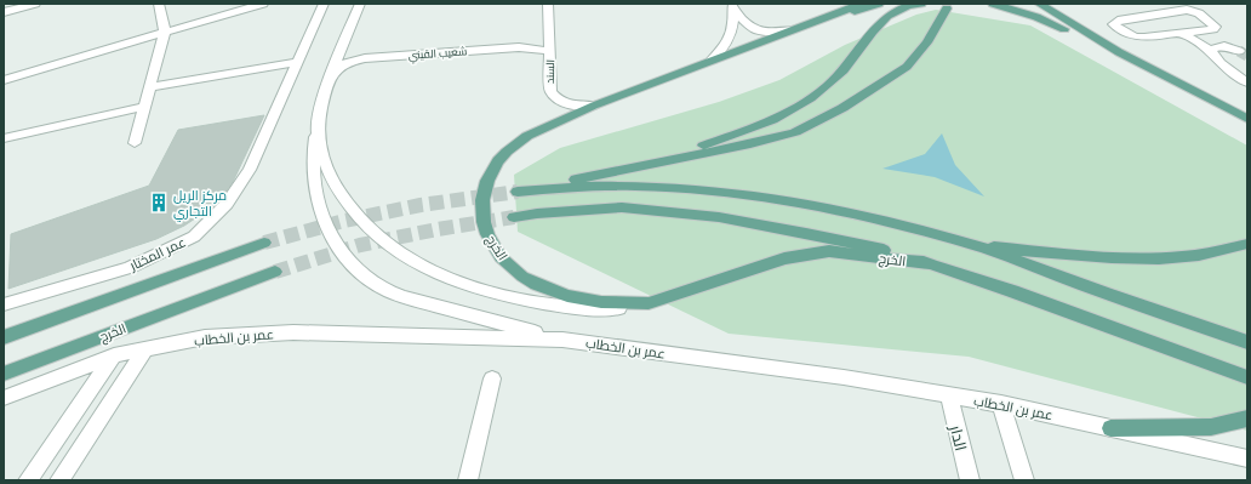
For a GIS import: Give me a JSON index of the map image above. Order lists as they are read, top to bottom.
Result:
{
  "streets": {
    "main road": ["الخرج"],
    "street": [
      "شعيب القيني",
      "السند",
      "عمر المختار",
      "عمر بن الخطاب",
      "الدار"
    ]
  },
  "crossings": [
    ["شعيب القيني", "السند"],
    ["السند", "الخرج"],
    ["عمر بن الخطاب", "الدار"]
  ],
  "places": {
    "building": ["مركز الريل التجاري"]
  }
}
